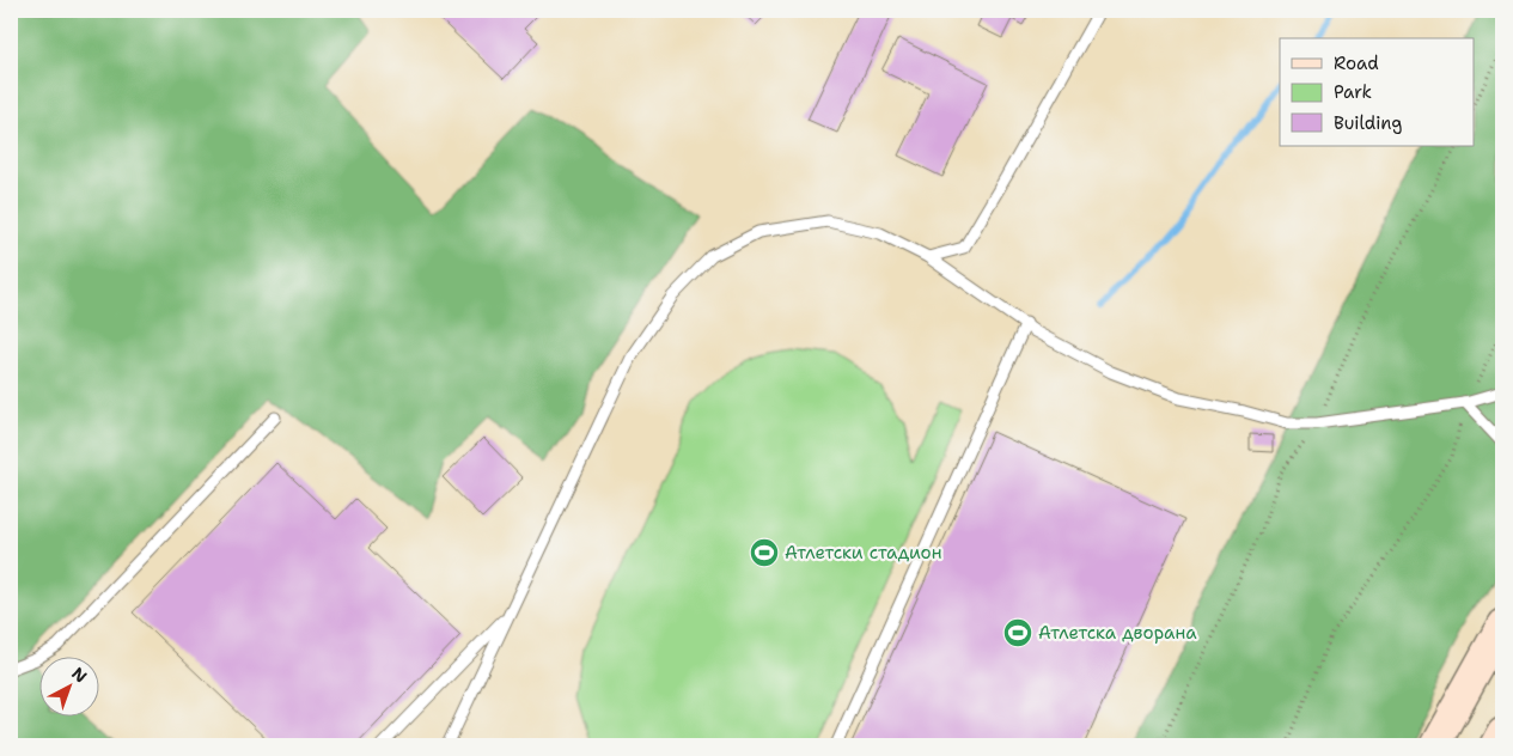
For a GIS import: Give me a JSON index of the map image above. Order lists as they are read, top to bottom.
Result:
{
  "places": {
    "sports": ["Атлетски стадион", "Атлетска дворана"]
  },
  "legend": ["Road", "Park", "Building"],
  "north": "top right"
}
